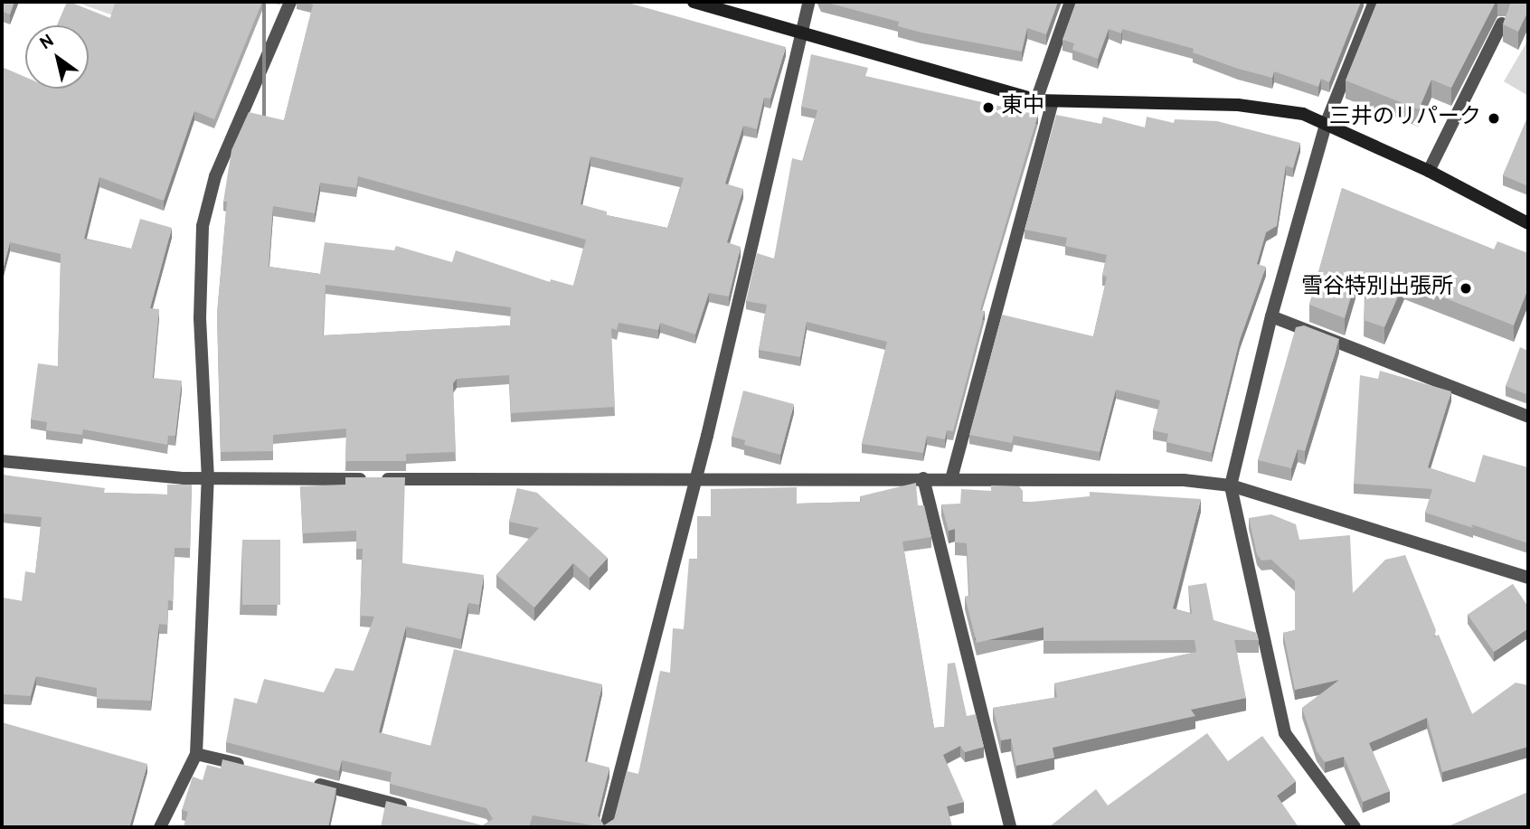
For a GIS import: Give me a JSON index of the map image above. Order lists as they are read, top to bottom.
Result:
{
  "places": ["東中", "三井のリパーク", "雪谷特別出張所"],
  "north": "top left"
}
